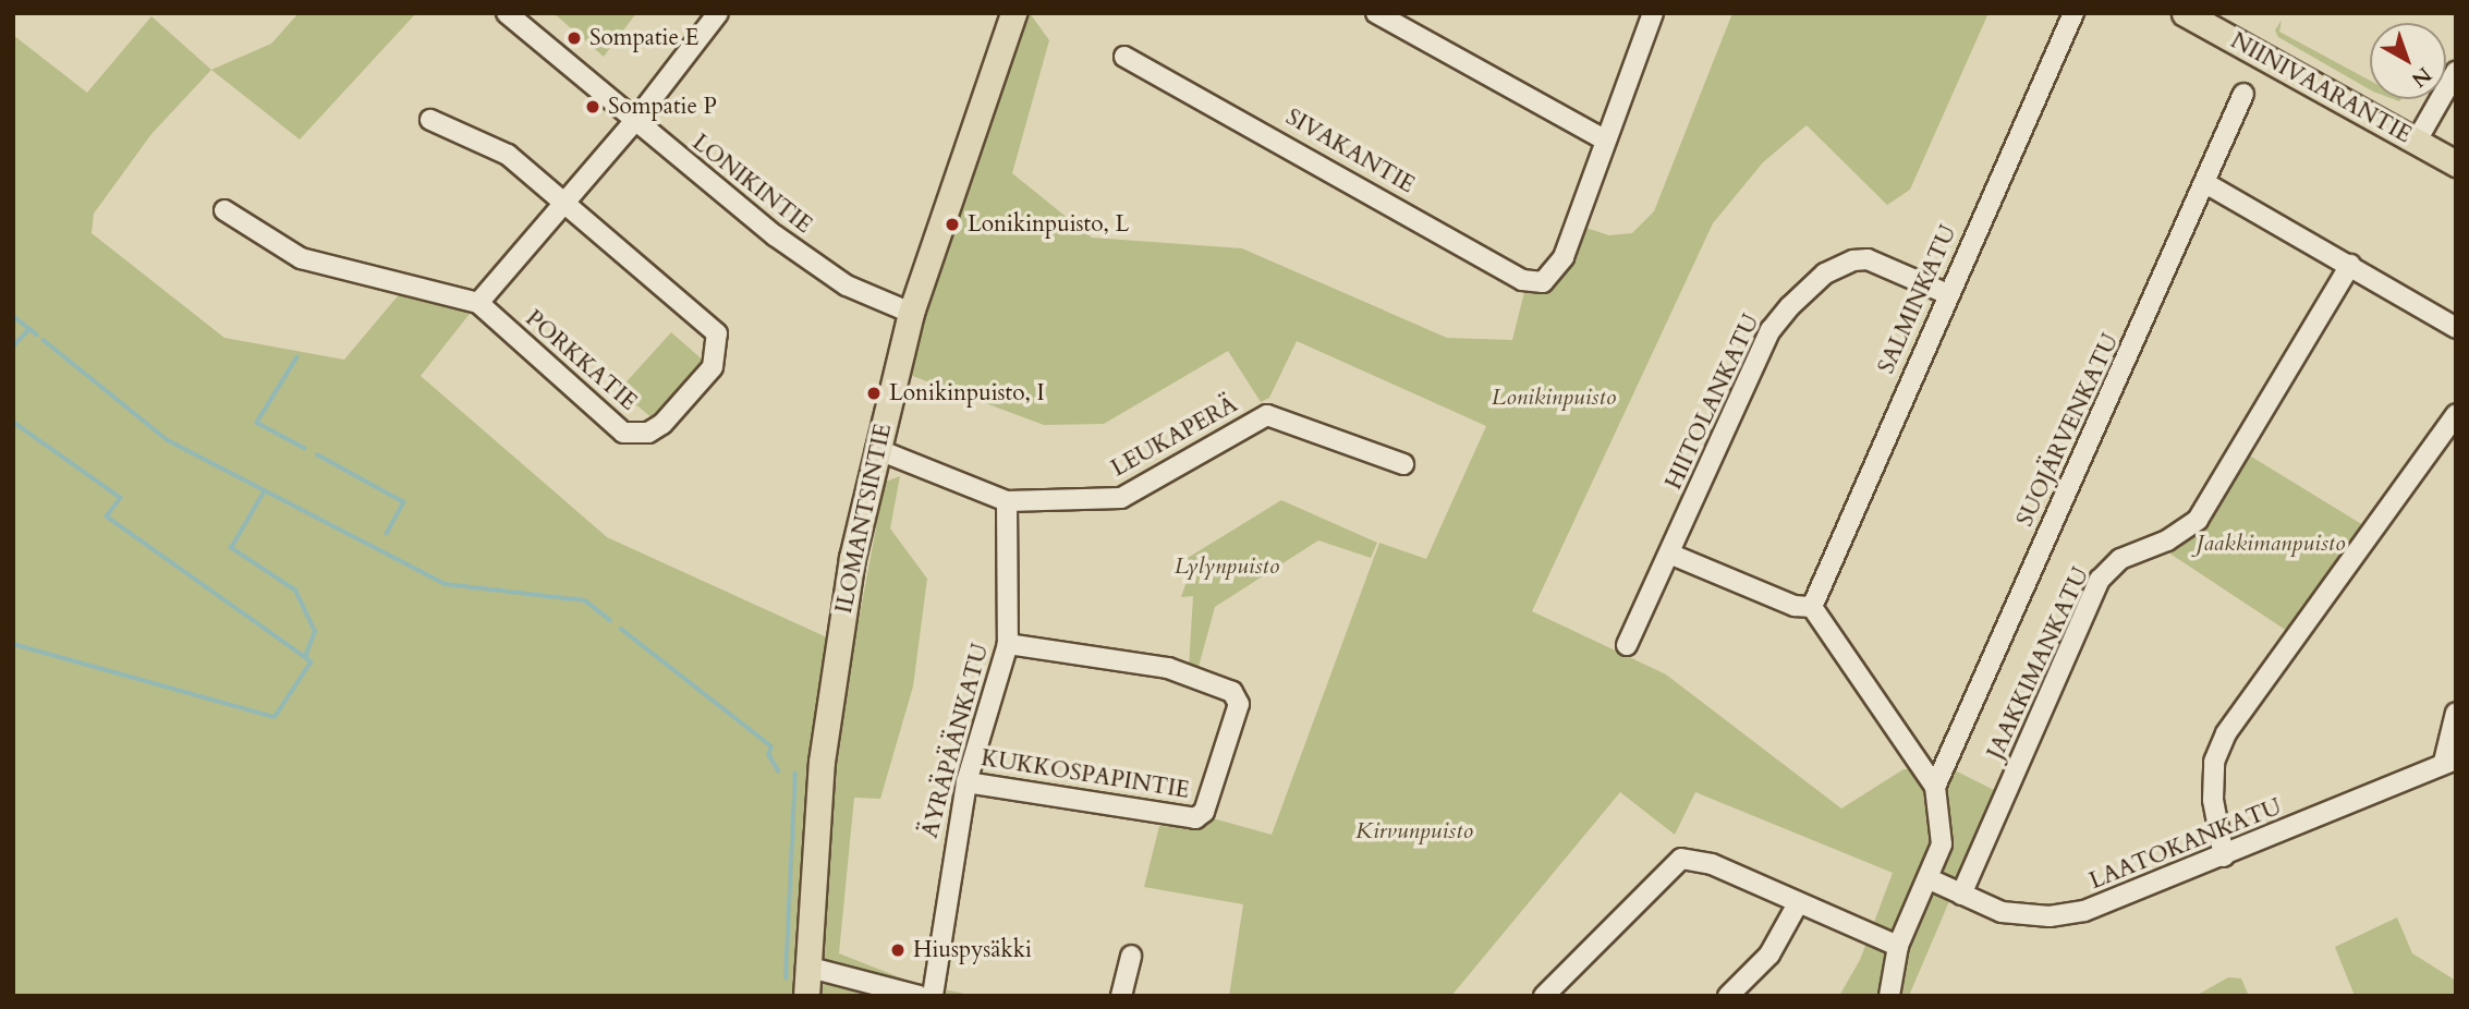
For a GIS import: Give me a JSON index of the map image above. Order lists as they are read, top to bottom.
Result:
{
  "streets": {
    "main road": ["NIINIVAARANTIE", "ILOMANTSINTIE"],
    "street": [
      "SIVAKANTIE",
      "LONIKINTIE",
      "SALMINKATU",
      "PORKKATIE",
      "HIITOLANKATU",
      "SUOJÄRVENKATU",
      "LEUKAPERÄ",
      "JAAKKIMANKATU",
      "ÄYRÄPÄÄNKATU",
      "KUKKOSPAPINTIE",
      "LAATOKANKATU"
    ]
  },
  "crossings": [
    ["LONIKINTIE", "ILOMANTSINTIE"],
    ["SALMINKATU", "HIITOLANKATU"],
    ["LEUKAPERÄ", "ÄYRÄPÄÄNKATU"],
    ["JAAKKIMANKATU", "LAATOKANKATU"],
    ["ÄYRÄPÄÄNKATU", "KUKKOSPAPINTIE"]
  ],
  "parks": [
    "Lonikinpuisto",
    "Jaakkimanpuisto",
    "Lylynpuisto",
    "Kirvunpuisto"
  ],
  "places": [
    "Sompatie E",
    "Sompatie P",
    "Lonikinpuisto, L",
    "Lonikinpuisto, I",
    "Hiuspysäkki"
  ],
  "north": "bottom right"
}
